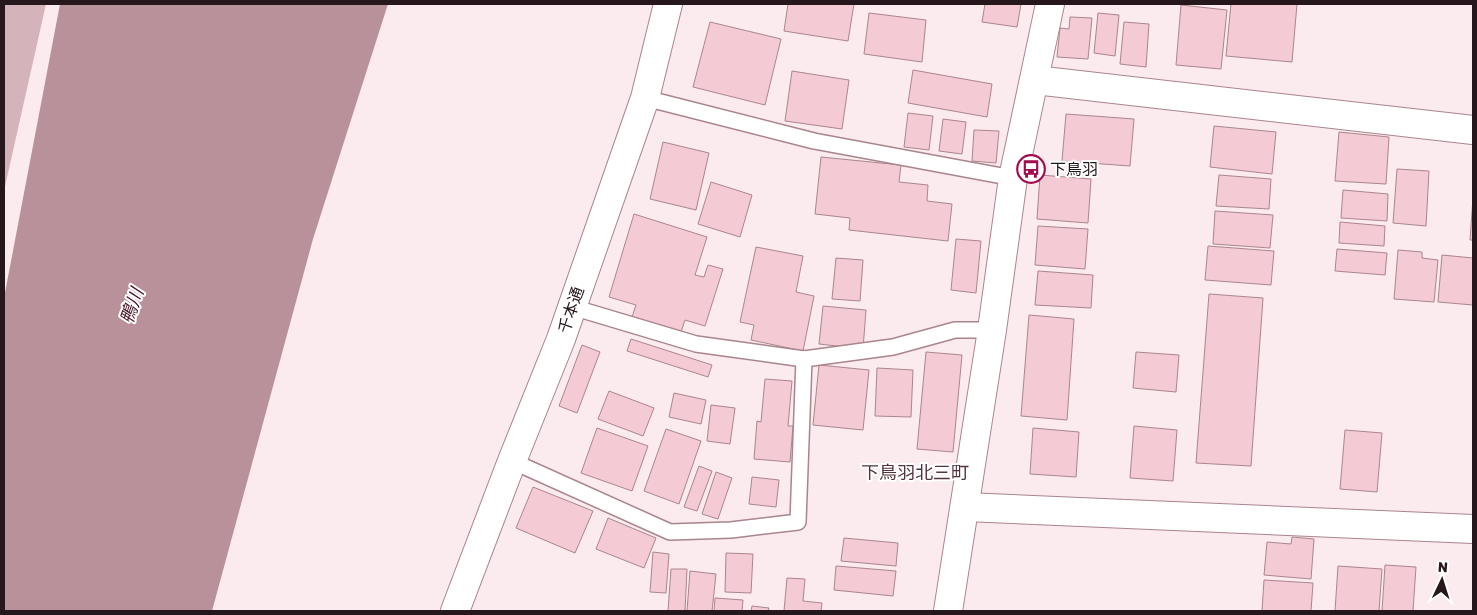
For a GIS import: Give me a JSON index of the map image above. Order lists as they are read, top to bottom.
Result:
{
  "streets": {
    "street": ["千本通"]
  },
  "districts": ["下鳥羽北三町"],
  "water": ["鴨川"],
  "places": {
    "bus stop": ["下鳥羽"]
  },
  "north": "top"
}
